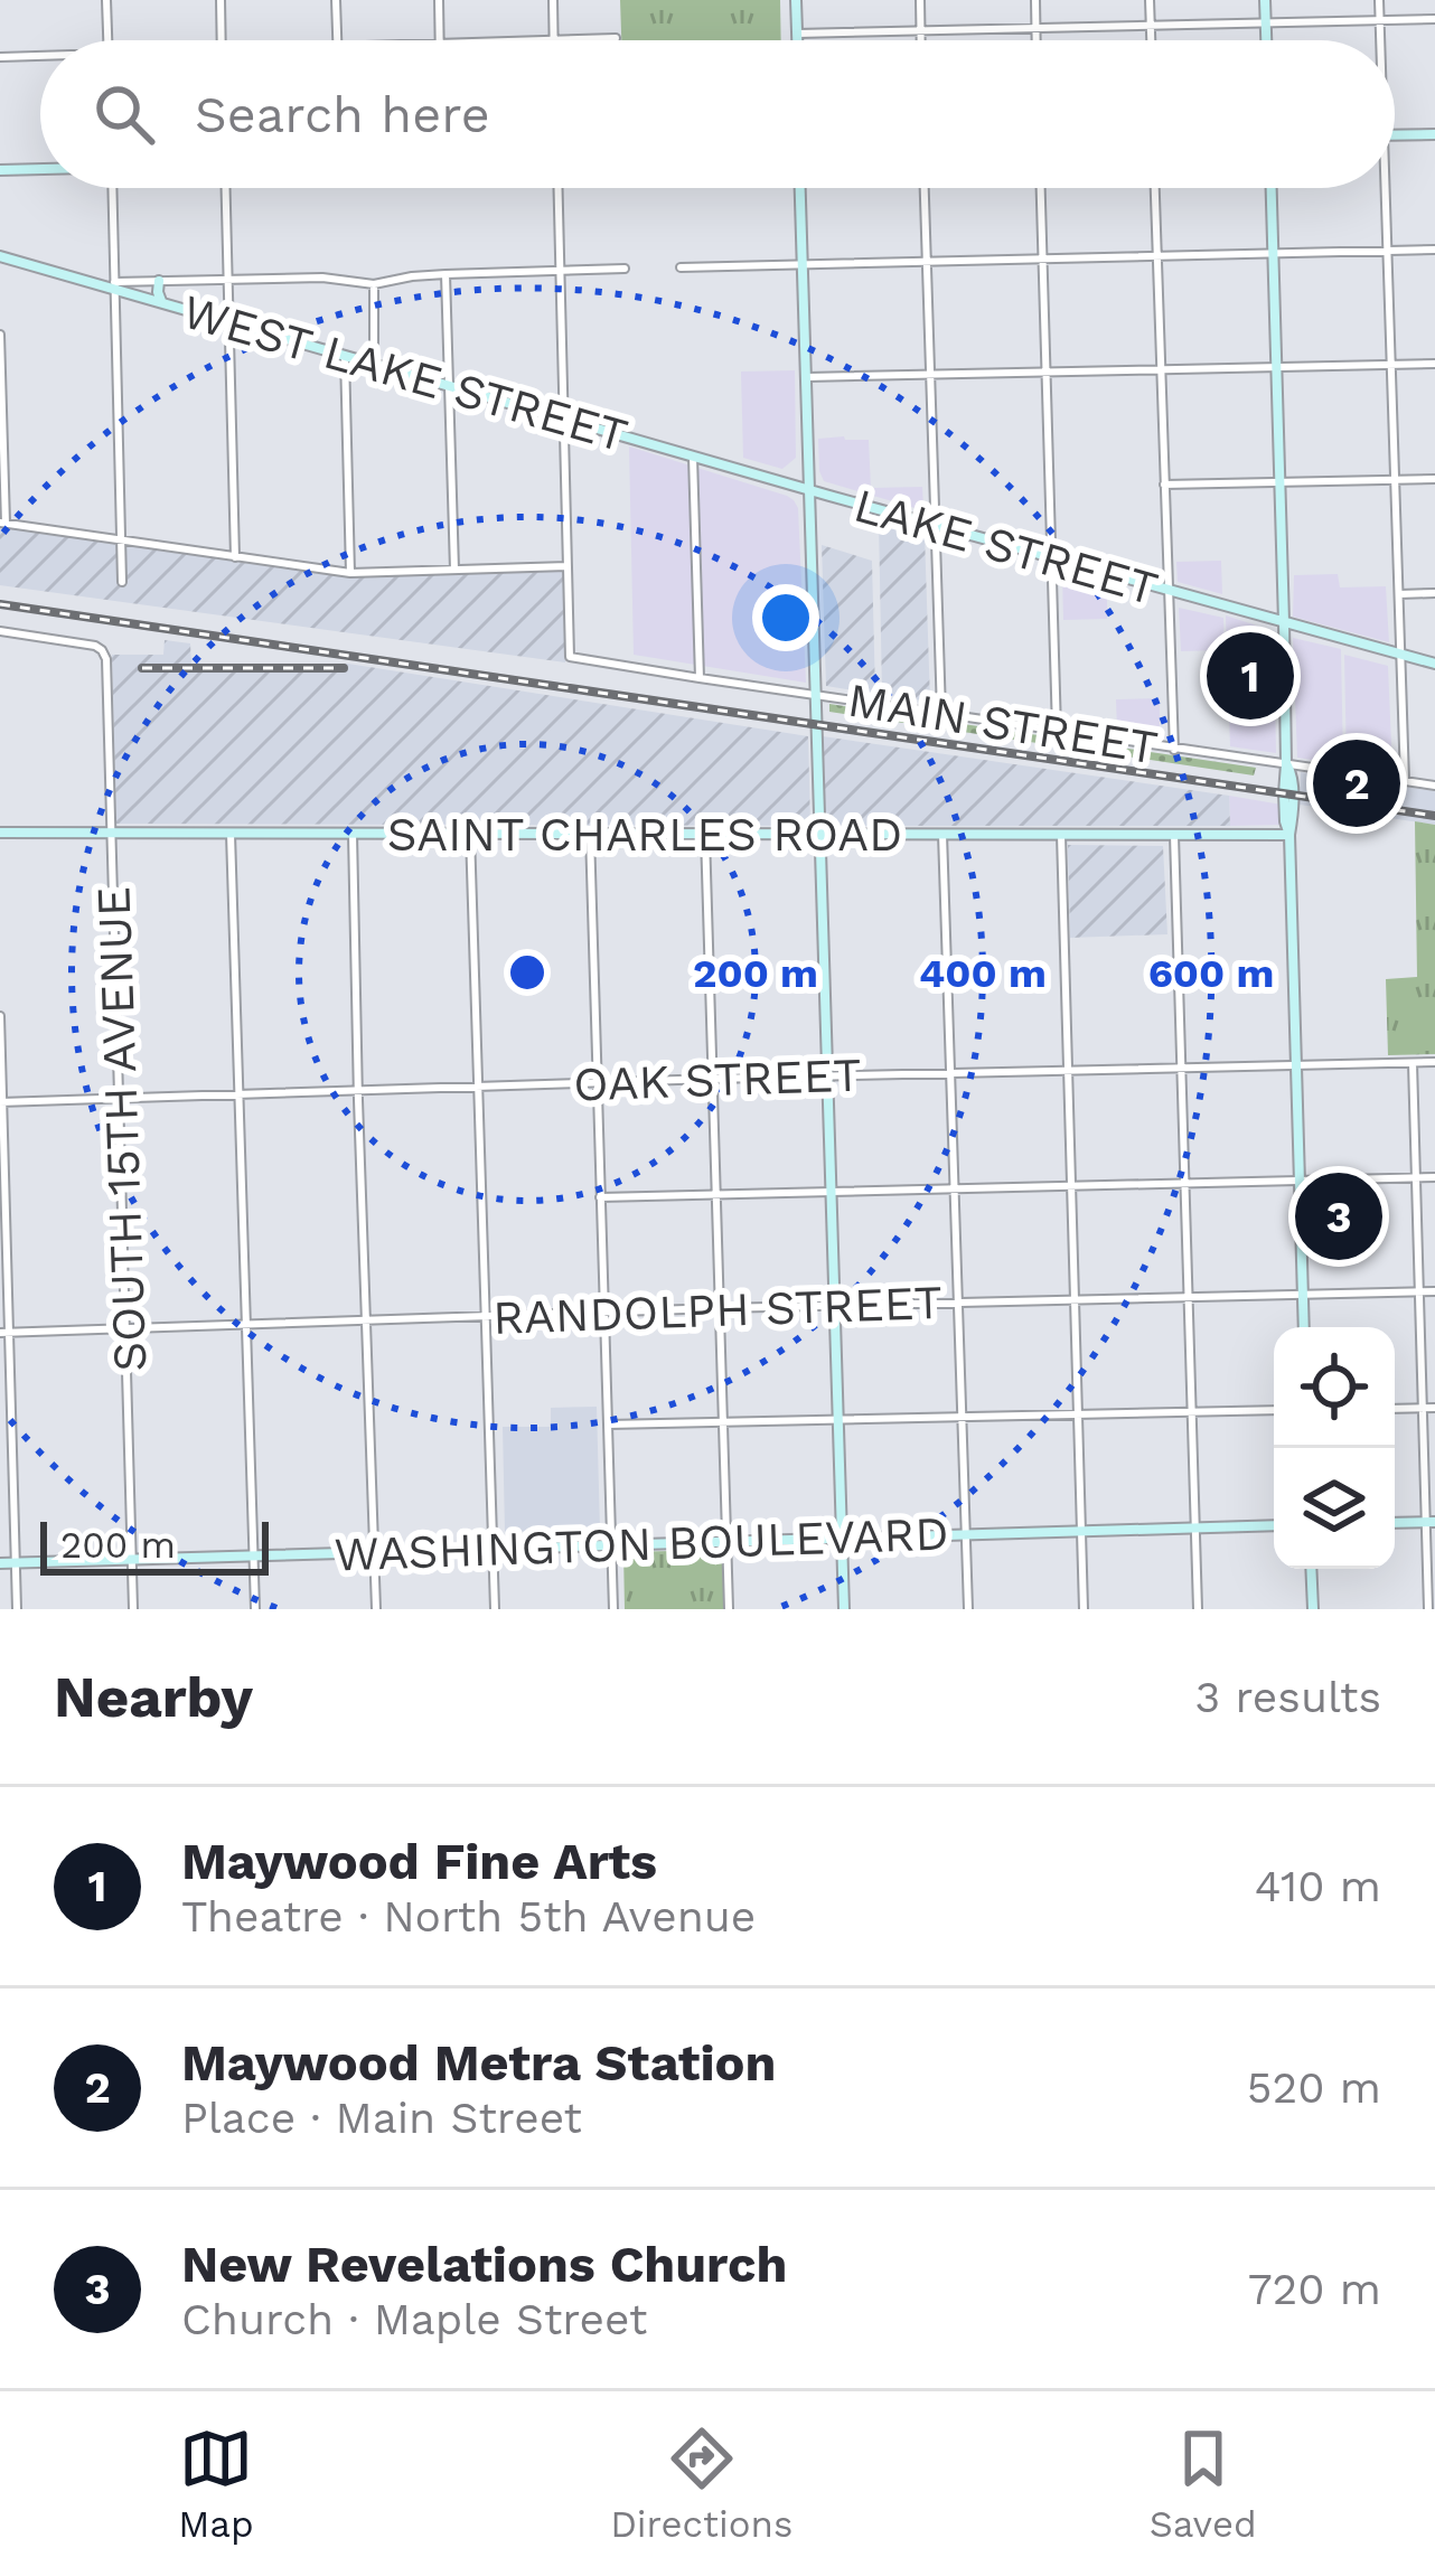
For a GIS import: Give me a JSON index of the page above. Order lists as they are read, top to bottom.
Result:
{
  "streets": {
    "street": [
      "WEST LAKE STREET",
      "LAKE STREET",
      "MAIN STREET",
      "SAINT CHARLES ROAD",
      "OAK STREET",
      "SOUTH 15TH AVENUE",
      "RANDOLPH STREET",
      "WASHINGTON BOULEVARD"
    ]
  },
  "crossings": [
    ["WEST LAKE STREET", "LAKE STREET"],
    ["SAINT CHARLES ROAD", "SOUTH 15TH AVENUE"],
    ["OAK STREET", "SOUTH 15TH AVENUE"],
    ["SOUTH 15TH AVENUE", "RANDOLPH STREET"],
    ["SOUTH 15TH AVENUE", "WASHINGTON BOULEVARD"]
  ],
  "scale_bar": "200 m",
  "page": {
    "search": "Search here",
    "pins": ["1", "2", "3"],
    "scale": "200 m",
    "heading": ["Nearby", "3 results"],
    "list": [
      {
        "mark": "1",
        "name": "Maywood Fine Arts",
        "note": "Theatre · North 5th Avenue",
        "value": "410 m"
      },
      {
        "mark": "2",
        "name": "Maywood Metra Station",
        "note": "Place · Main Street",
        "value": "520 m"
      },
      {
        "mark": "3",
        "name": "New Revelations Church",
        "note": "Church · Maple Street",
        "value": "720 m"
      }
    ],
    "nav": ["Map", "Directions", "Saved"]
  },
  "rings": ["200 m", "400 m", "600 m"]
}
